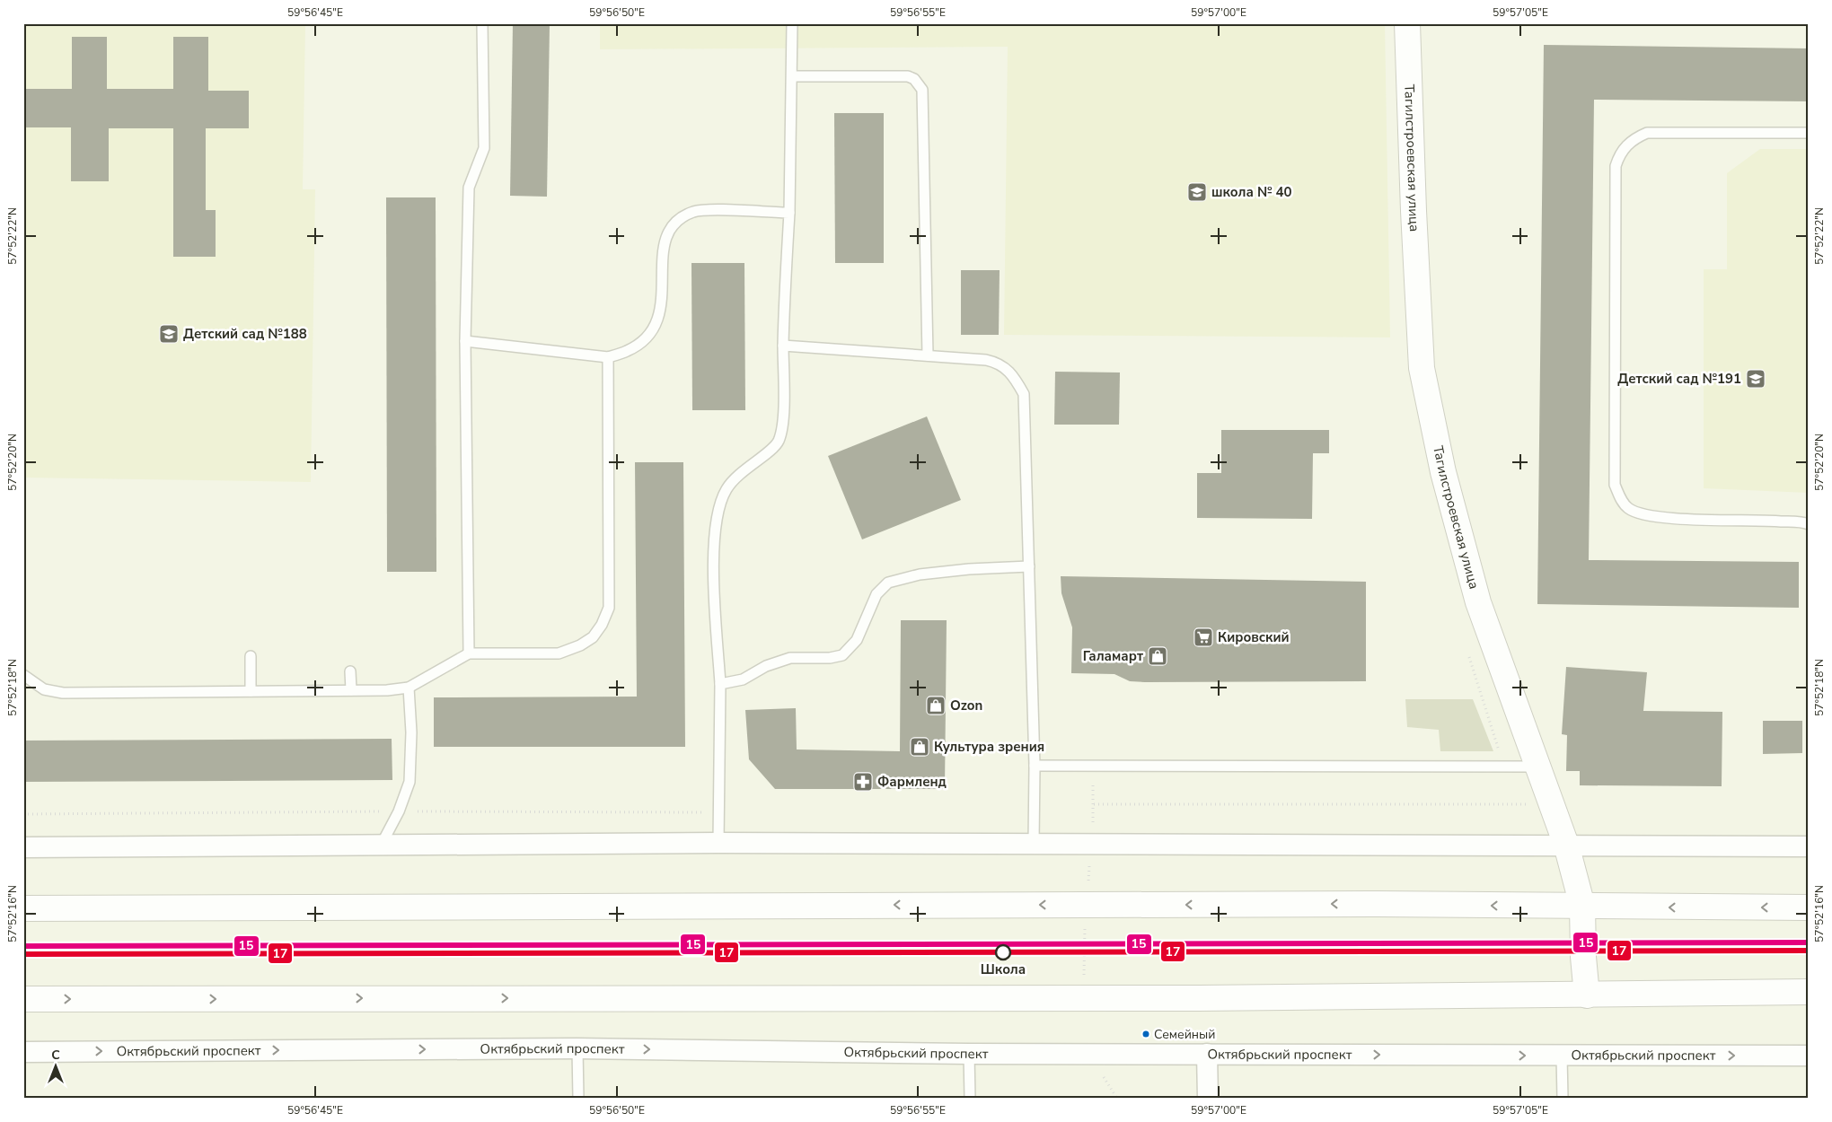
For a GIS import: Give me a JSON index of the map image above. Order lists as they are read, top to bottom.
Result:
{
  "streets": {
    "main road": ["Тагилстроевская улица"],
    "street": ["Октябрьский проспект"]
  },
  "one_way": ["Октябрьский проспект"],
  "places": {
    "school or university": ["школа № 40", "Детский сад №188", "Детский сад №191"],
    "supermarket": ["Кировский"],
    "shop": ["Галамарт", "Ozon", "Культура зрения"],
    "pharmacy": ["Фармленд"],
    "other": ["Школа", "Семейный"]
  },
  "lines": ["transit line 15", "transit line 17"],
  "north": "top",
  "coordinates": [
    "59°56'45\"E",
    "59°56'50\"E",
    "59°56'55\"E",
    "59°57'00\"E",
    "59°57'05\"E",
    "57°52'22\"N",
    "57°52'20\"N",
    "57°52'18\"N",
    "57°52'16\"N"
  ]
}
